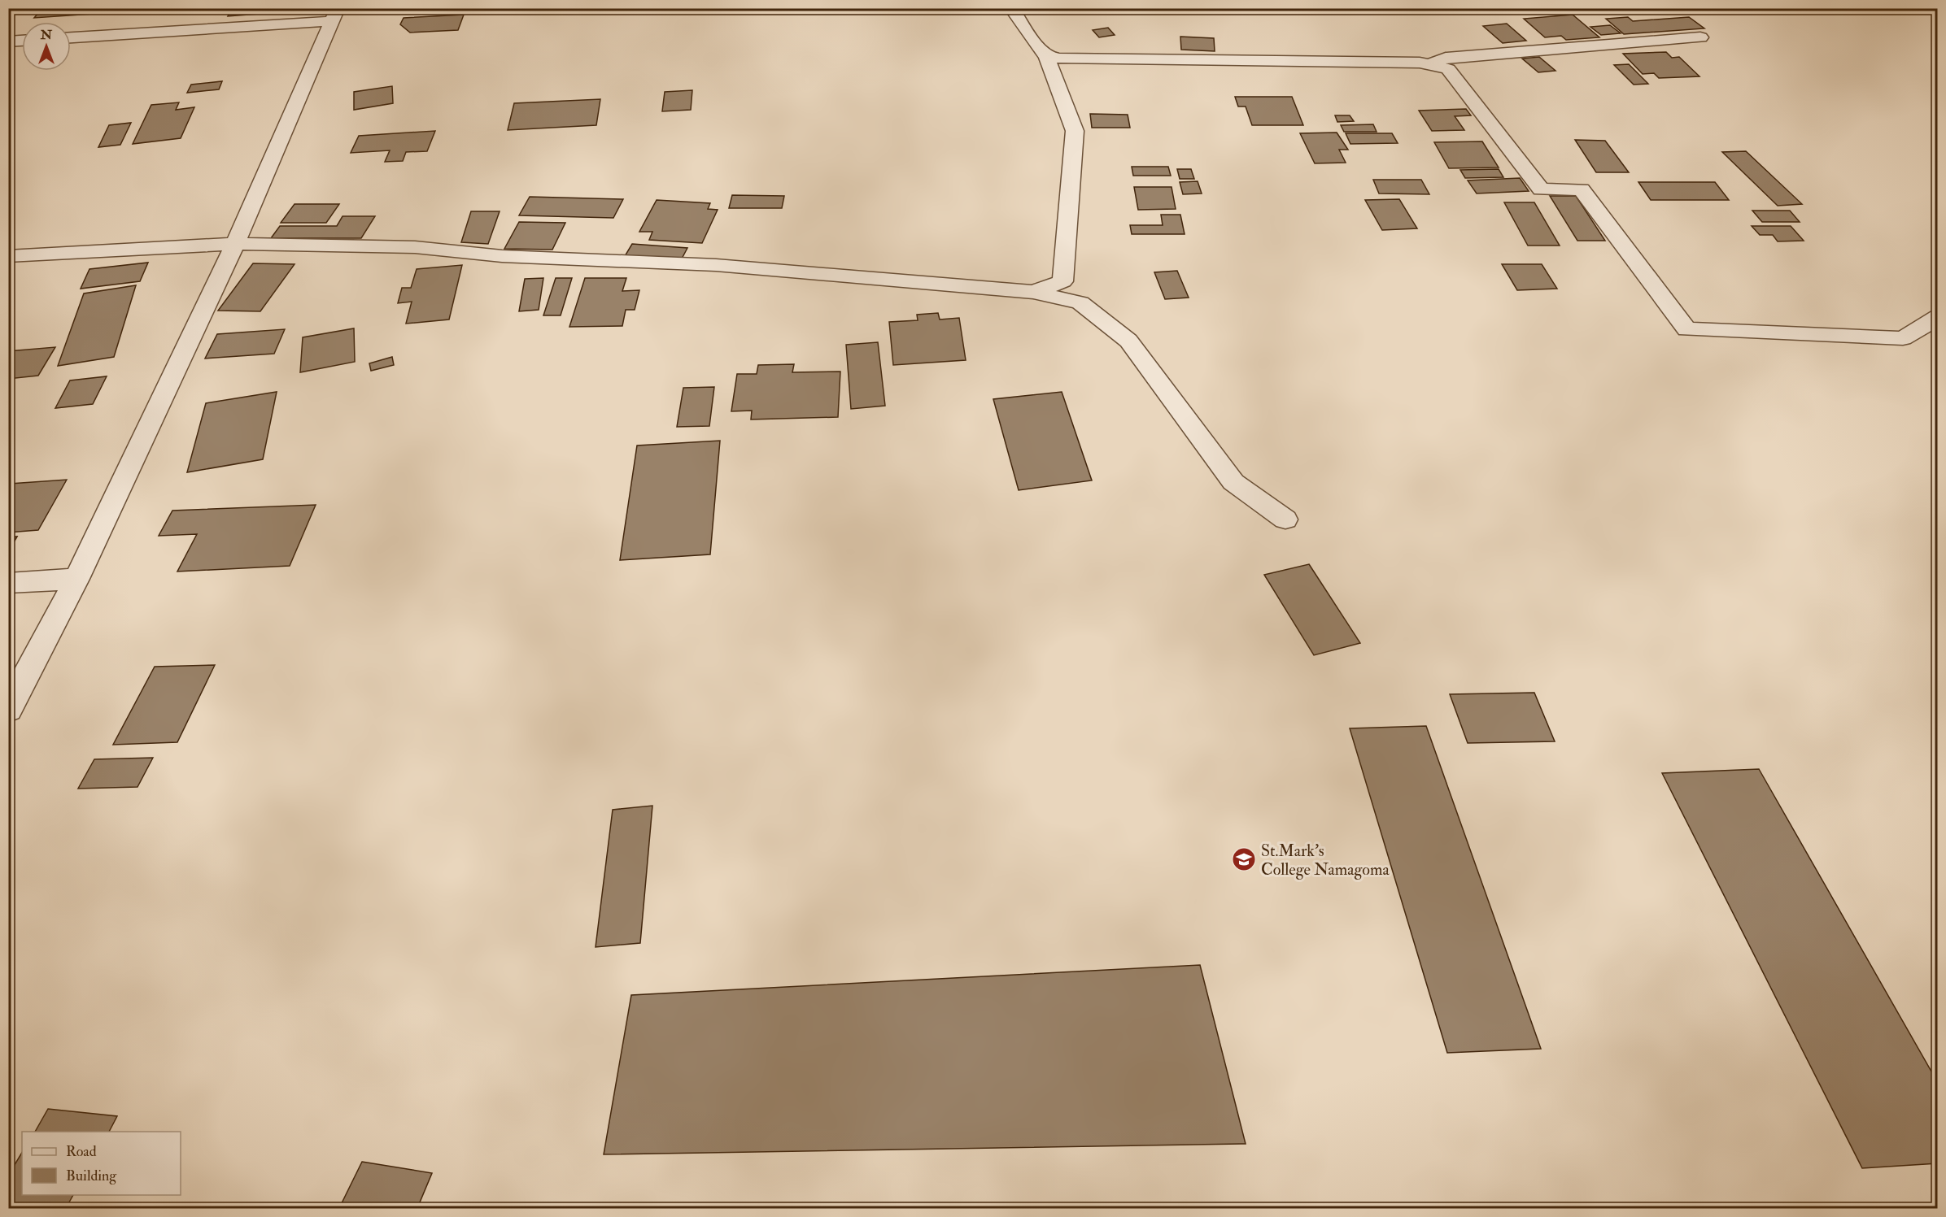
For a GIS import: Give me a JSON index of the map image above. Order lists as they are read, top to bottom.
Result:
{
  "places": {
    "school or university": ["St.Mark's College Namagoma"]
  },
  "legend": ["Road", "Building"],
  "north": "top"
}
